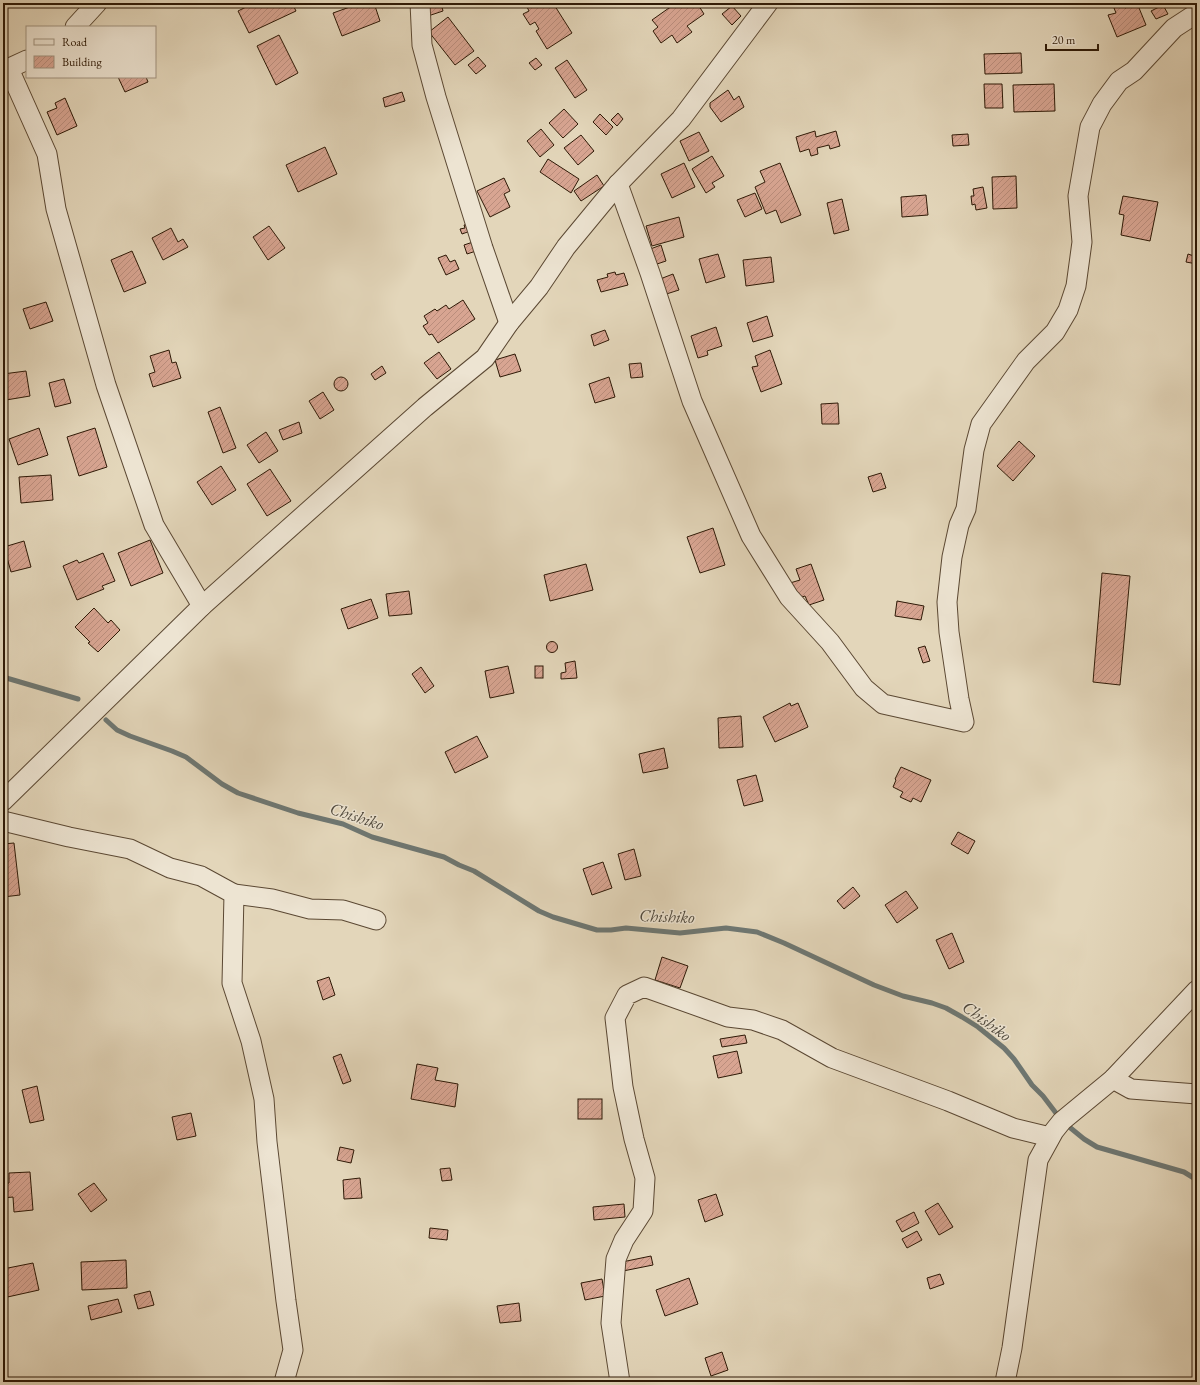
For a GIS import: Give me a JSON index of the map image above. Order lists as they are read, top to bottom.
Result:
{
  "water": ["Chishiko"],
  "legend": ["Road", "Building"],
  "scale_bar": "20 m"
}
